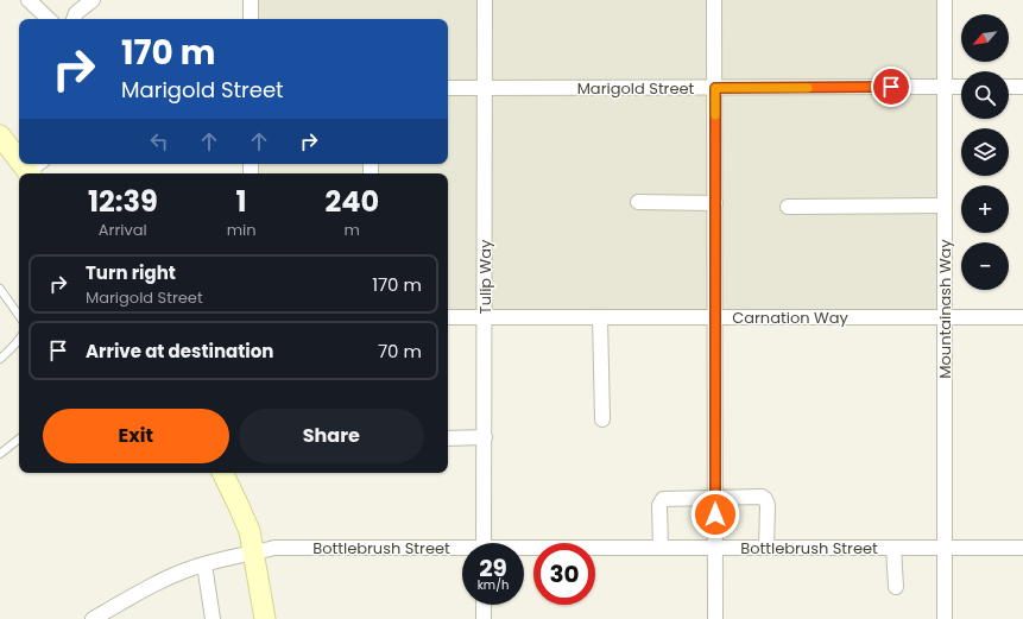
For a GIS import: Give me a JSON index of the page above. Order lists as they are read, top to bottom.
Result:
{
  "streets": {
    "street": [
      "Marigold Street",
      "Tulip Way",
      "Mountainash Way",
      "Carnation Way",
      "Bottlebrush Street"
    ]
  },
  "crossings": [
    ["Marigold Street", "Tulip Way"],
    ["Marigold Street", "Mountainash Way"],
    ["Tulip Way", "Carnation Way"],
    ["Mountainash Way", "Carnation Way"],
    ["Mountainash Way", "Bottlebrush Street"]
  ],
  "north": "bottom left",
  "page": {
    "map_buttons": ["+", "−"],
    "turn": ["170 m", "Marigold Street"],
    "eta": [
      "12:39",
      "Arrival",
      "1",
      "min",
      "240",
      "m"
    ],
    "list": [
      {
        "name": "Turn right",
        "note": "Marigold Street",
        "value": "170 m"
      },
      {
        "name": "Arrive at destination",
        "value": "70 m"
      }
    ],
    "buttons": ["Exit", "Share"],
    "speed": "29 km/h",
    "limit": "30"
  }
}
